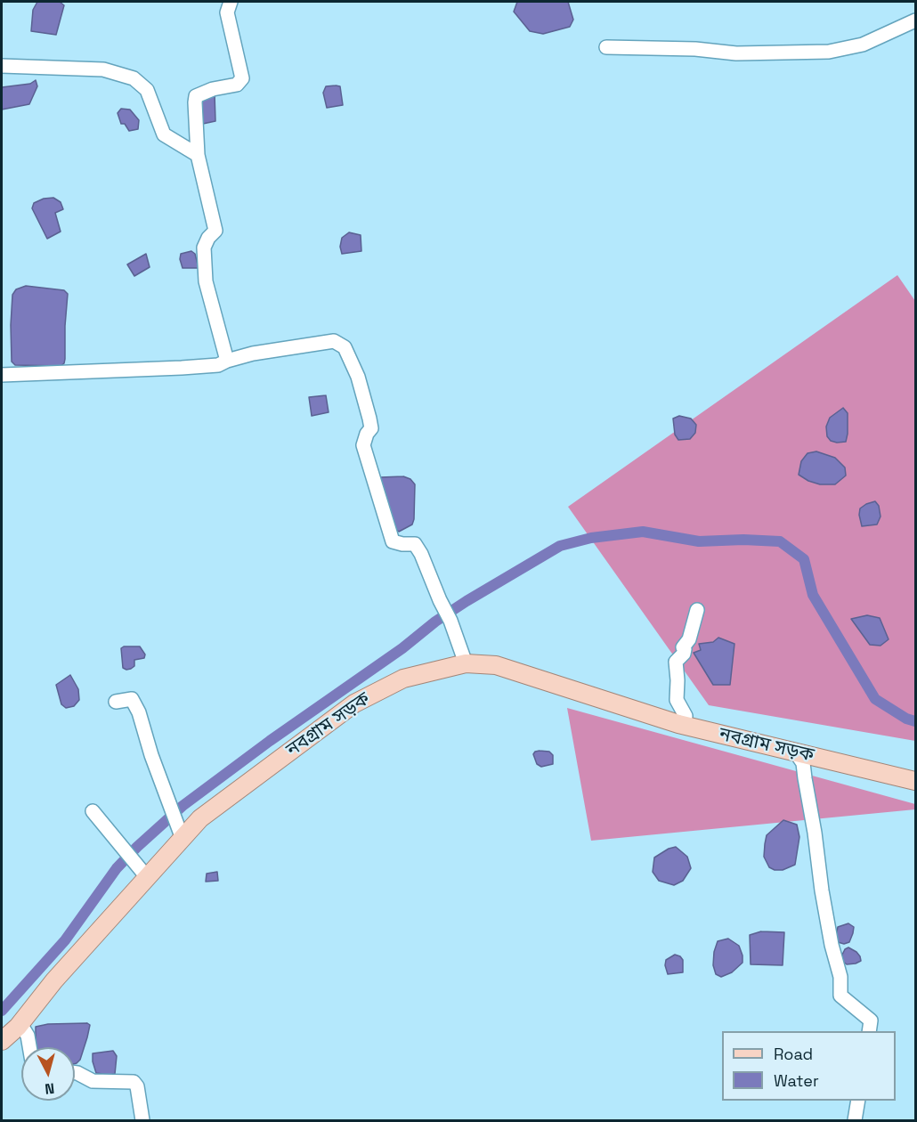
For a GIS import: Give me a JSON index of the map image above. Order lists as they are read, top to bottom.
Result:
{
  "streets": {
    "main road": ["নবগ্রাম সড়ক"]
  },
  "legend": ["Road", "Water"],
  "north": "bottom"
}
